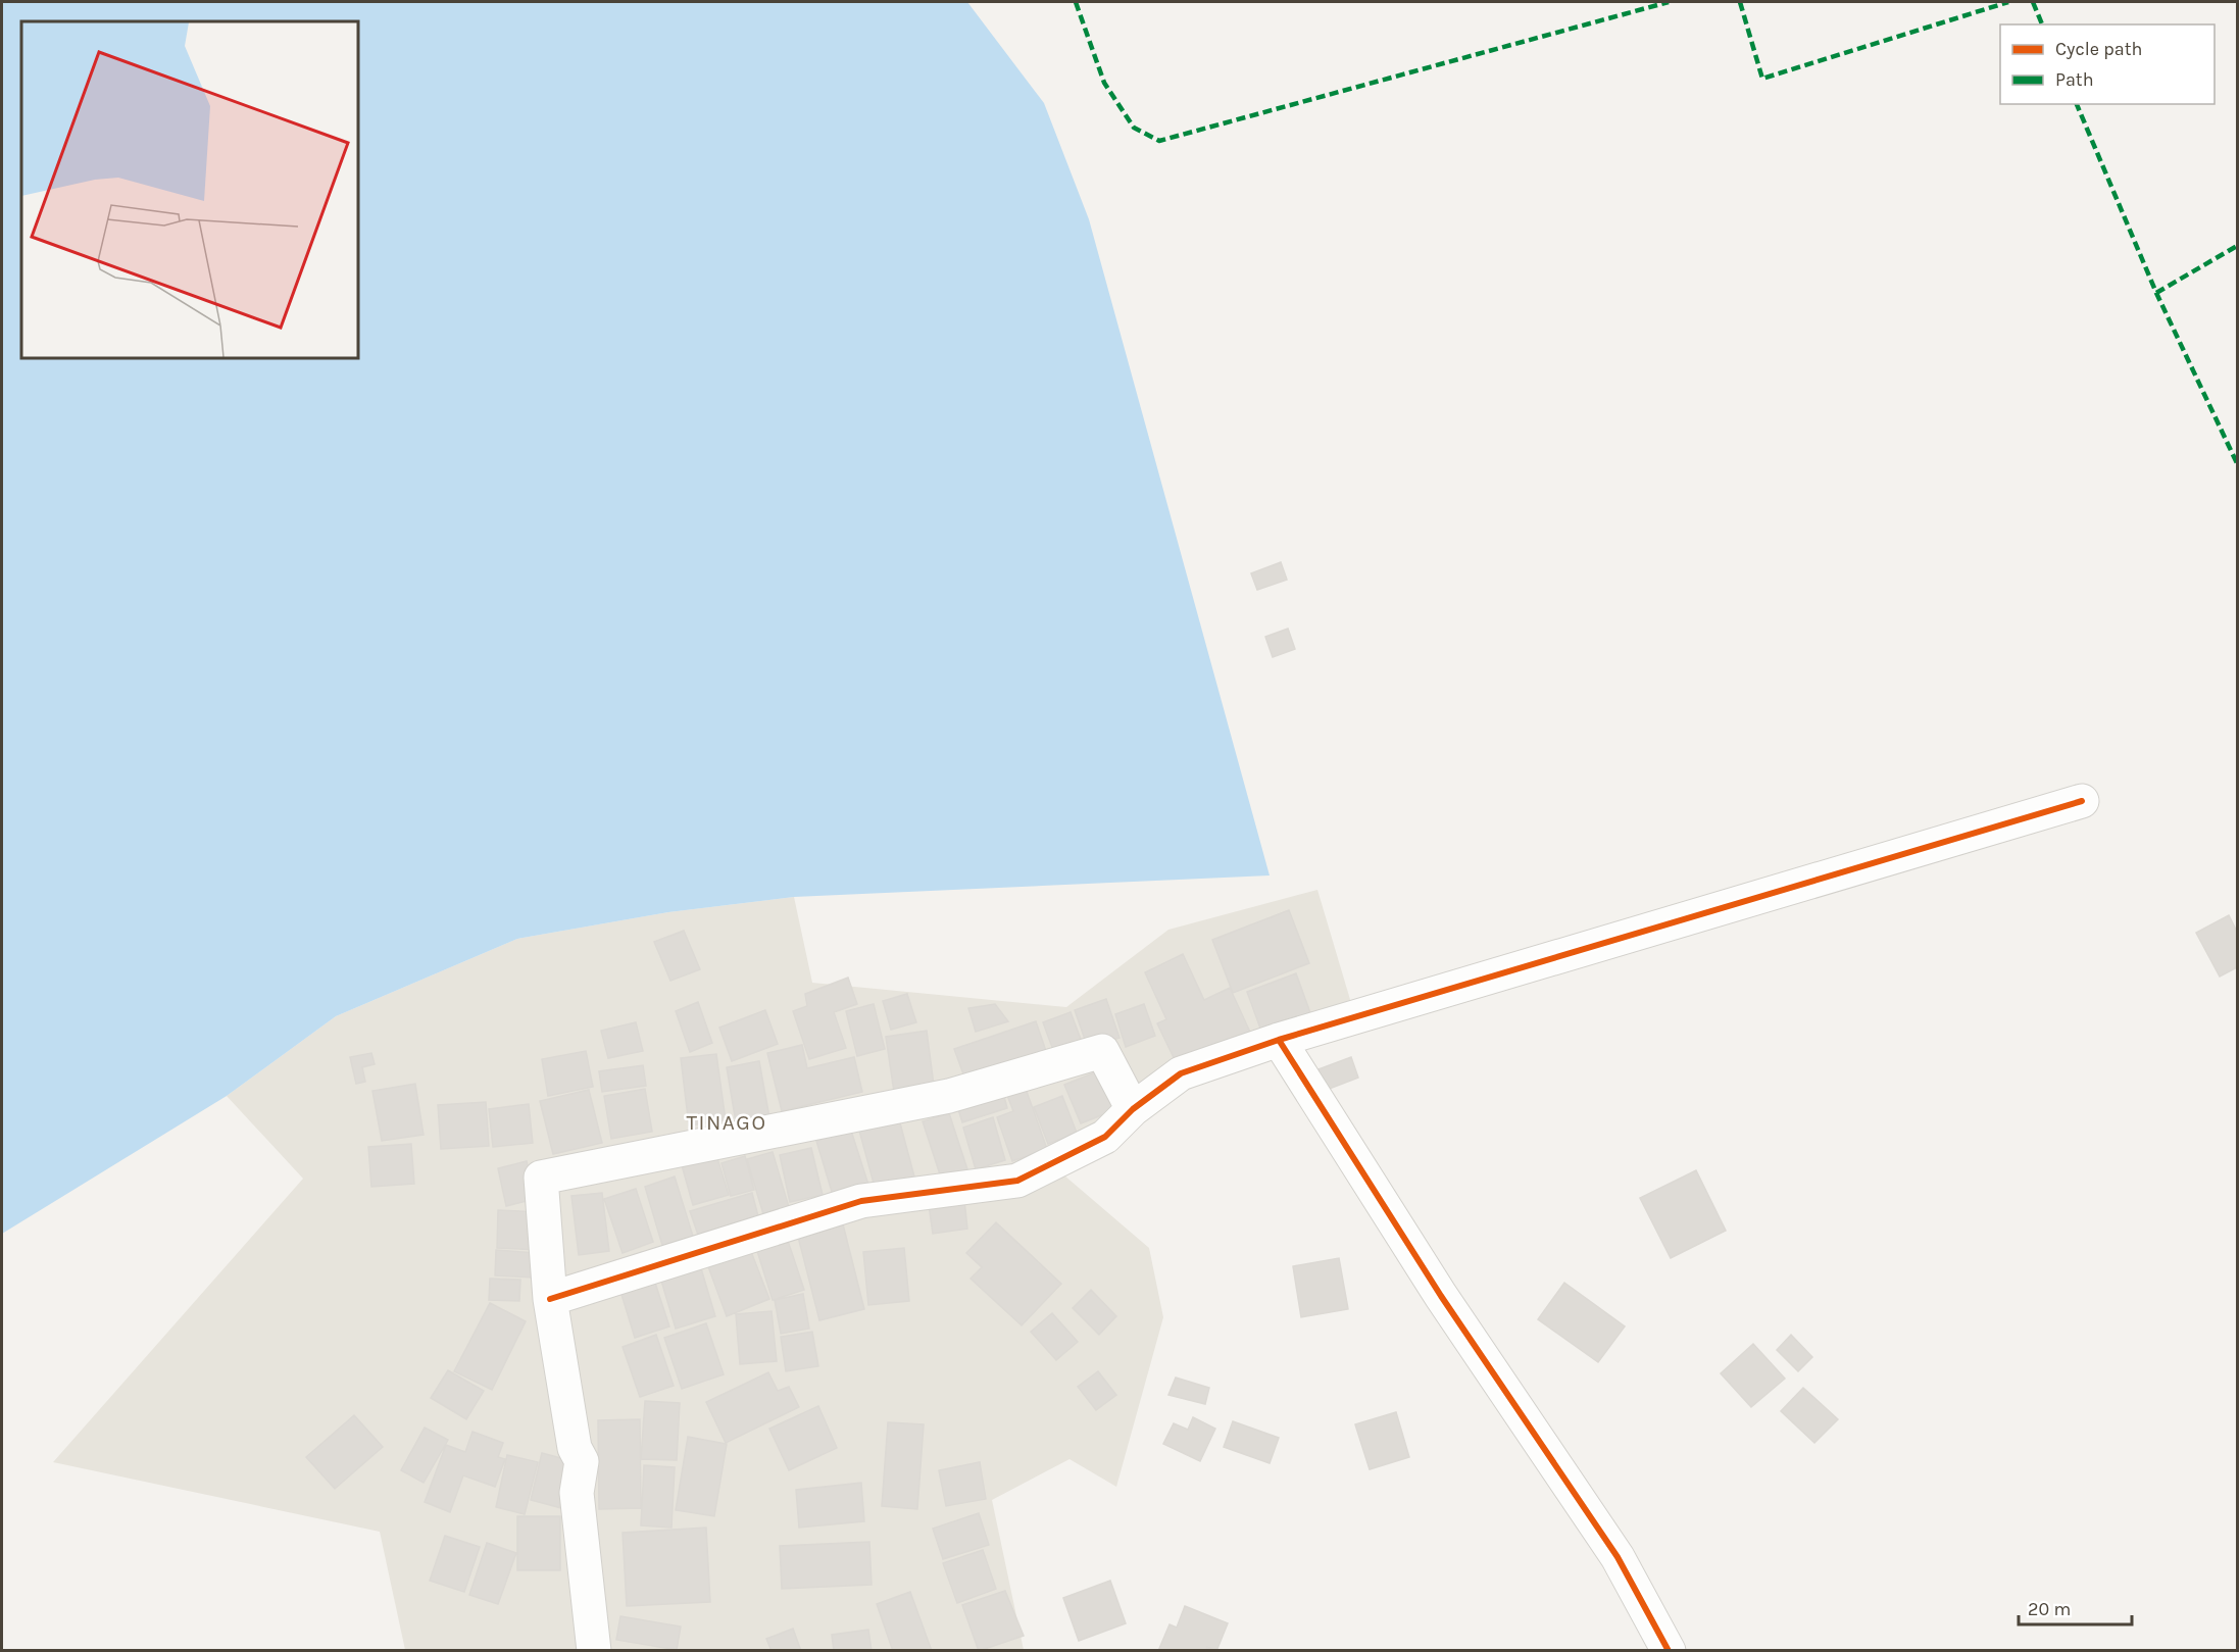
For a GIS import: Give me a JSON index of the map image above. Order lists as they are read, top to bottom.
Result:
{
  "districts": ["TINAGO"],
  "legend": ["Cycle path", "Path"],
  "scale_bar": "20 m"
}
